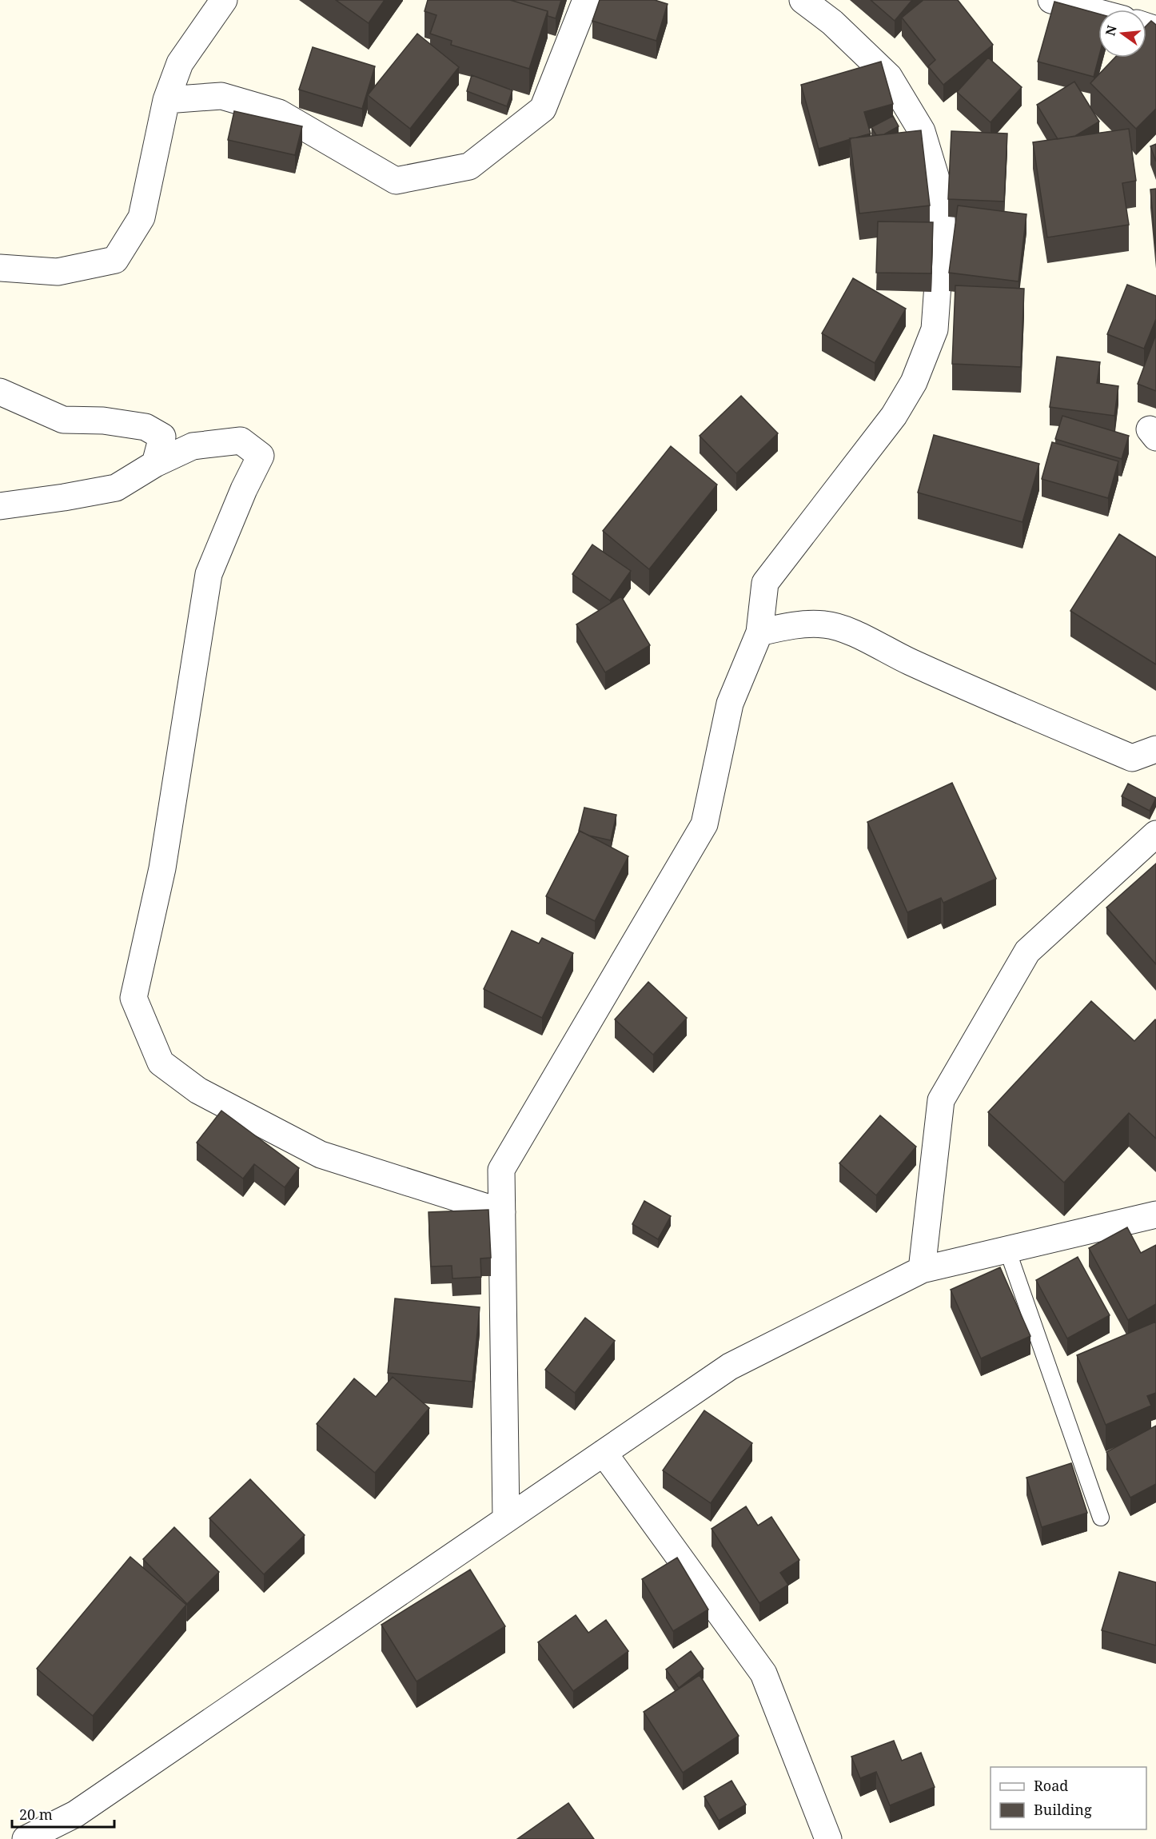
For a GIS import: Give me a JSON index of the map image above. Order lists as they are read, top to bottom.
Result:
{
  "legend": ["Road", "Building"],
  "scale_bar": "20 m",
  "north": "left"
}
